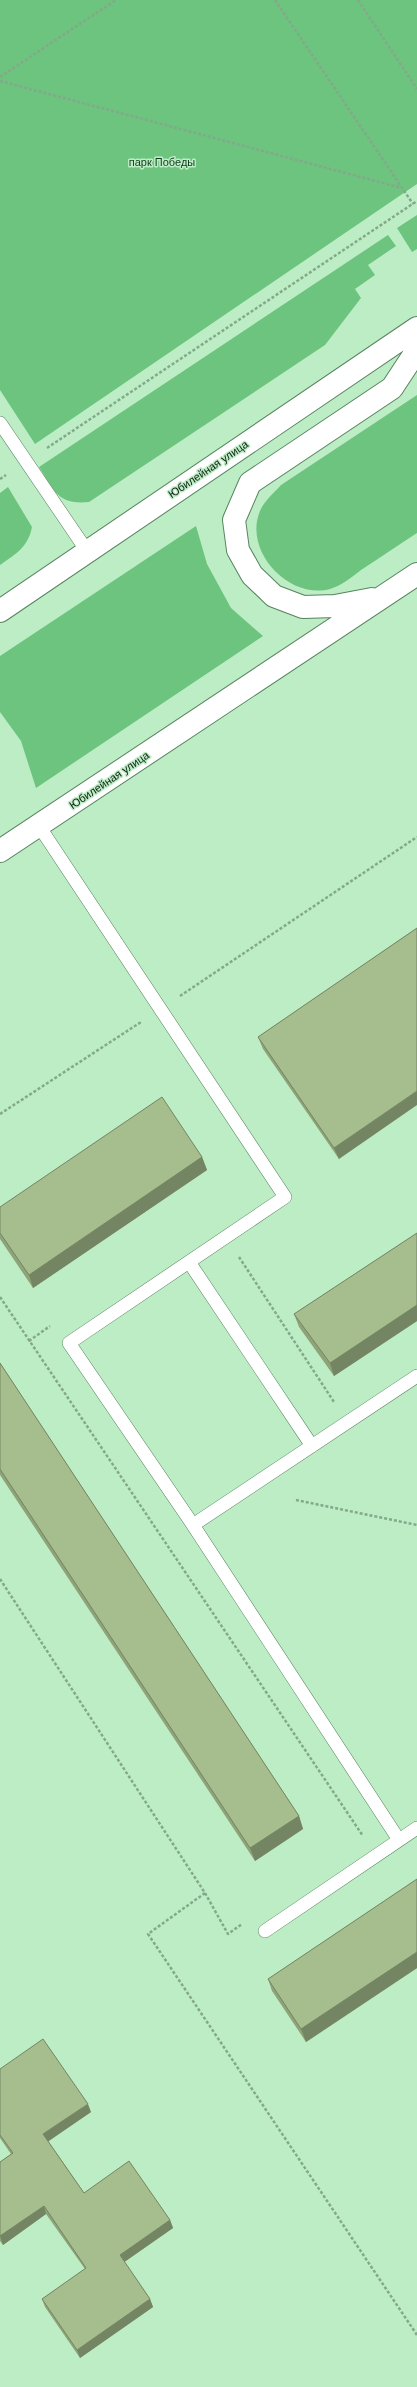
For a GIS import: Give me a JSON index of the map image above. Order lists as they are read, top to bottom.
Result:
{
  "streets": {
    "main road": ["Юбилейная улица"]
  },
  "parks": ["парк Победы"]
}
